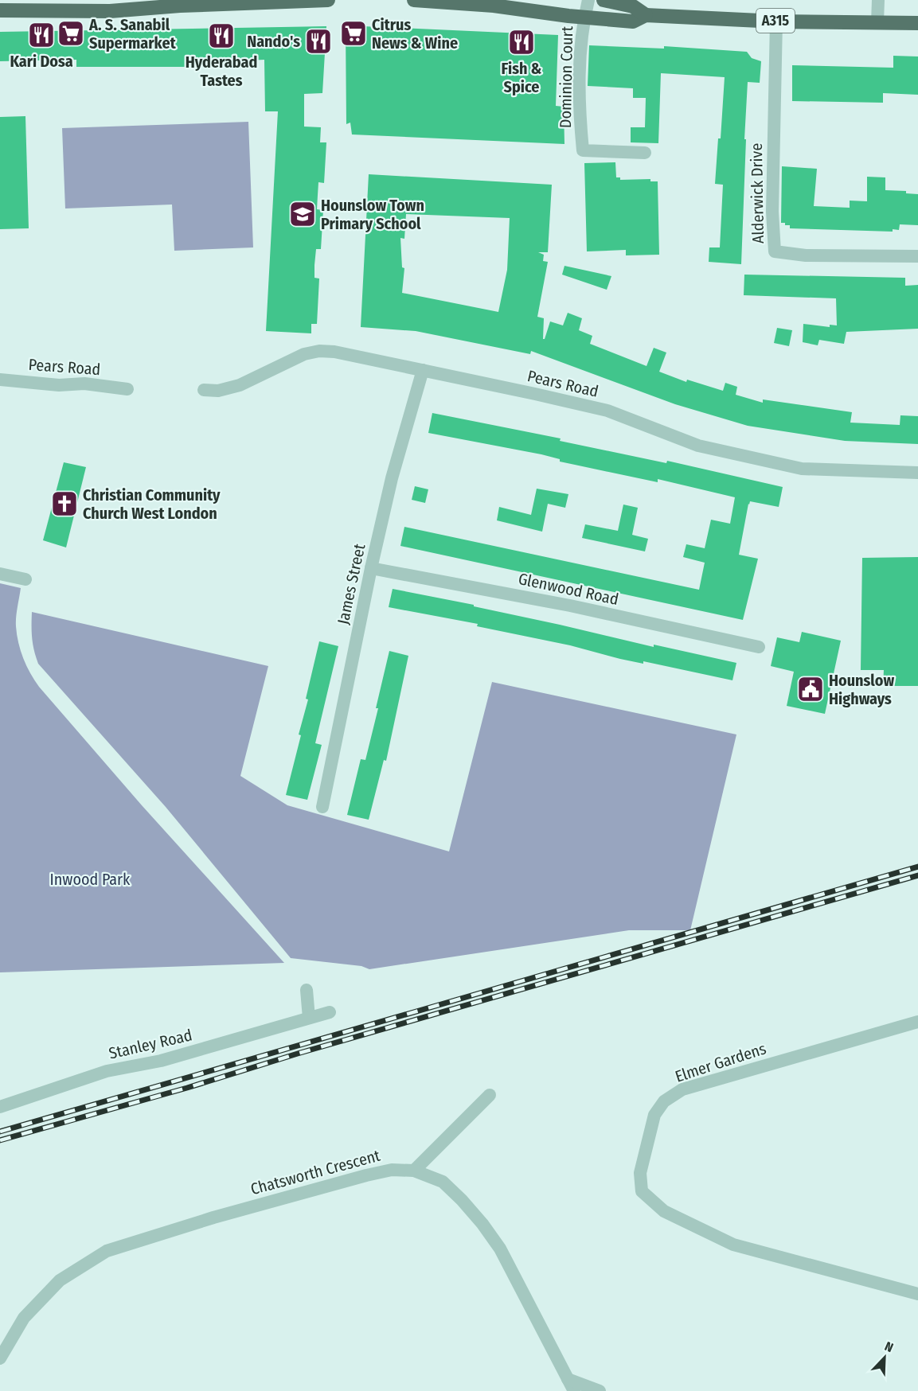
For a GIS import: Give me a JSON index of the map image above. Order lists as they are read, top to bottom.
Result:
{
  "streets": {
    "main road": ["A315"],
    "street": [
      "Dominion Court",
      "Alderwick Drive",
      "Pears Road",
      "James Street",
      "Glenwood Road",
      "Stanley Road",
      "Elmer Gardens",
      "Chatsworth Crescent"
    ]
  },
  "crossings": [
    ["A315", "Dominion Court"],
    ["A315", "Alderwick Drive"],
    ["Pears Road", "James Street"],
    ["James Street", "Glenwood Road"]
  ],
  "parks": ["Inwood Park"],
  "places": {
    "supermarket": ["A. S. Sanabil Supermarket", "Citrus News & Wine"],
    "restaurant": [
      "Kari Dosa",
      "Hyderabad Tastes",
      "Nando's",
      "Fish & Spice"
    ],
    "school or university": ["Hounslow Town Primary School"],
    "church": ["Christian Community Church West London"],
    "public building": ["Hounslow Highways"]
  },
  "north": "top right"
}
